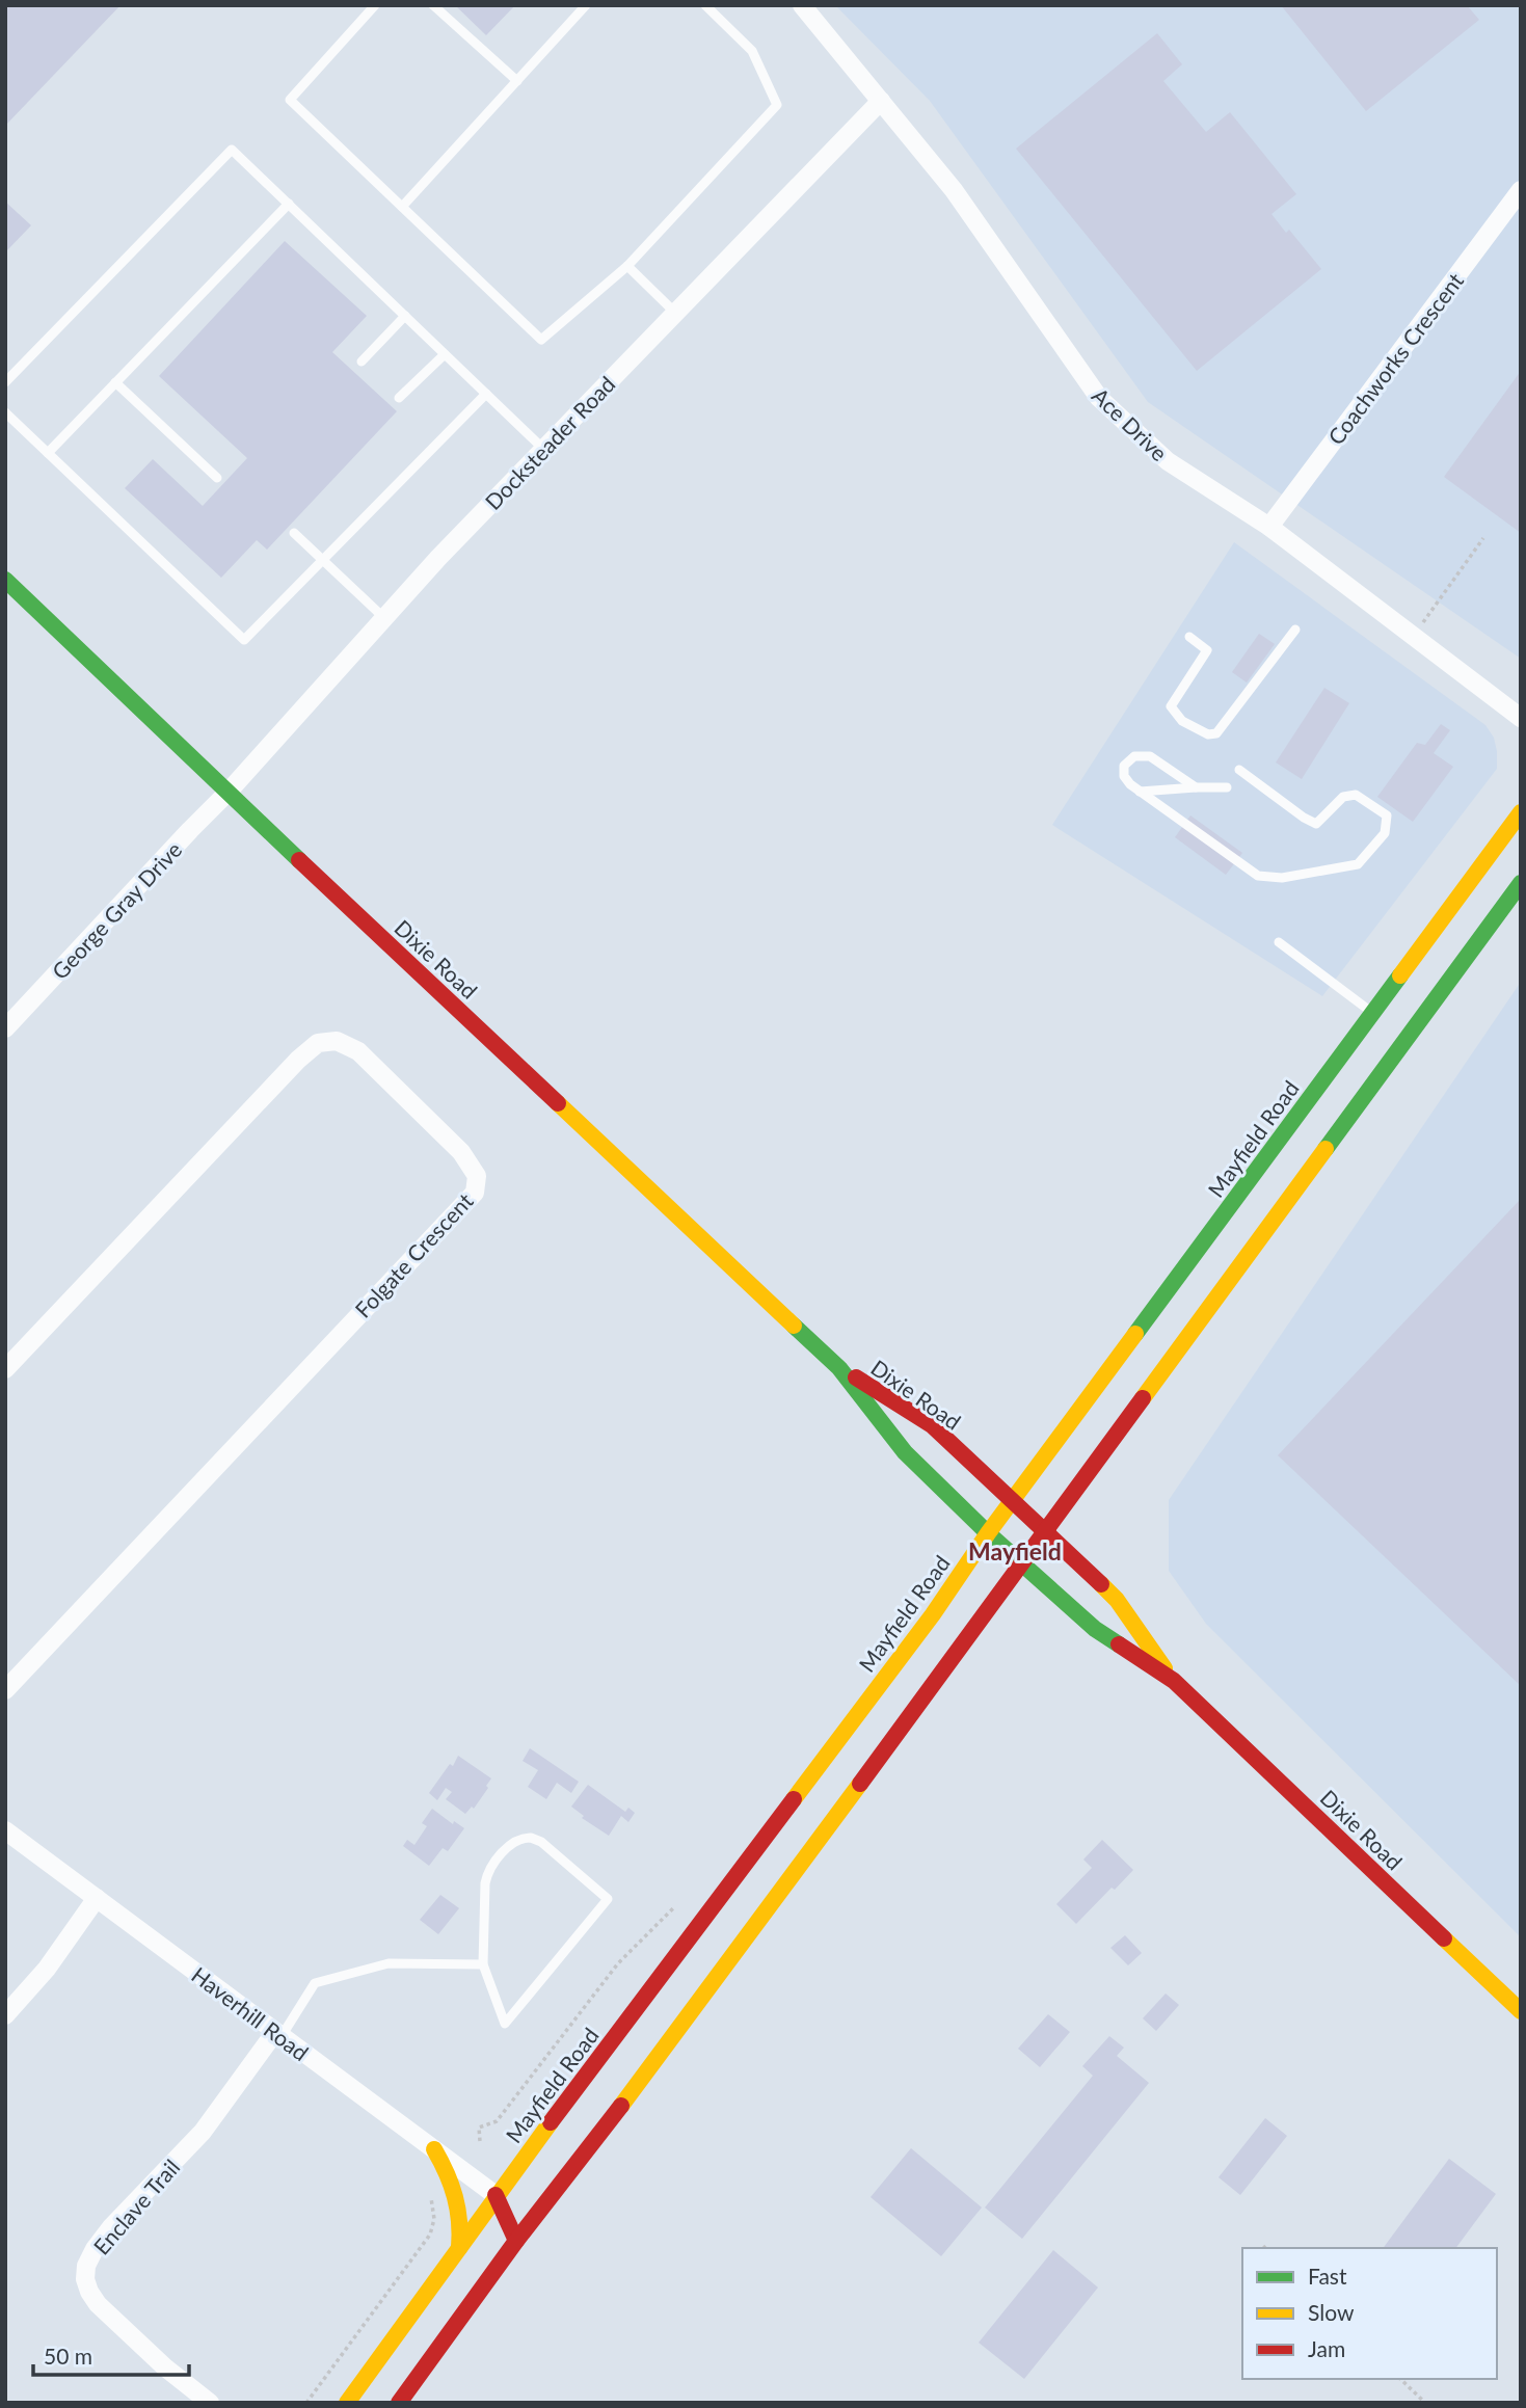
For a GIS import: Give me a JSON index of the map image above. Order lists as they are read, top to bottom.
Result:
{
  "streets": {
    "main road": ["Dixie Road", "Mayfield Road"],
    "street": [
      "Coachworks Crescent",
      "Ace Drive",
      "Docksteader Road",
      "George Gray Drive",
      "Folgate Crescent",
      "Haverhill Road",
      "Enclave Trail"
    ]
  },
  "crossings": [
    ["Coachworks Crescent", "Ace Drive"],
    ["Ace Drive", "Docksteader Road"],
    ["Docksteader Road", "George Gray Drive"],
    ["Docksteader Road", "Dixie Road"],
    ["George Gray Drive", "Dixie Road"],
    ["Dixie Road", "Mayfield Road"],
    ["Mayfield Road", "Haverhill Road"],
    ["Haverhill Road", "Enclave Trail"]
  ],
  "districts": ["Mayfield"],
  "legend": ["Fast", "Slow", "Jam"],
  "scale_bar": "50 m"
}
